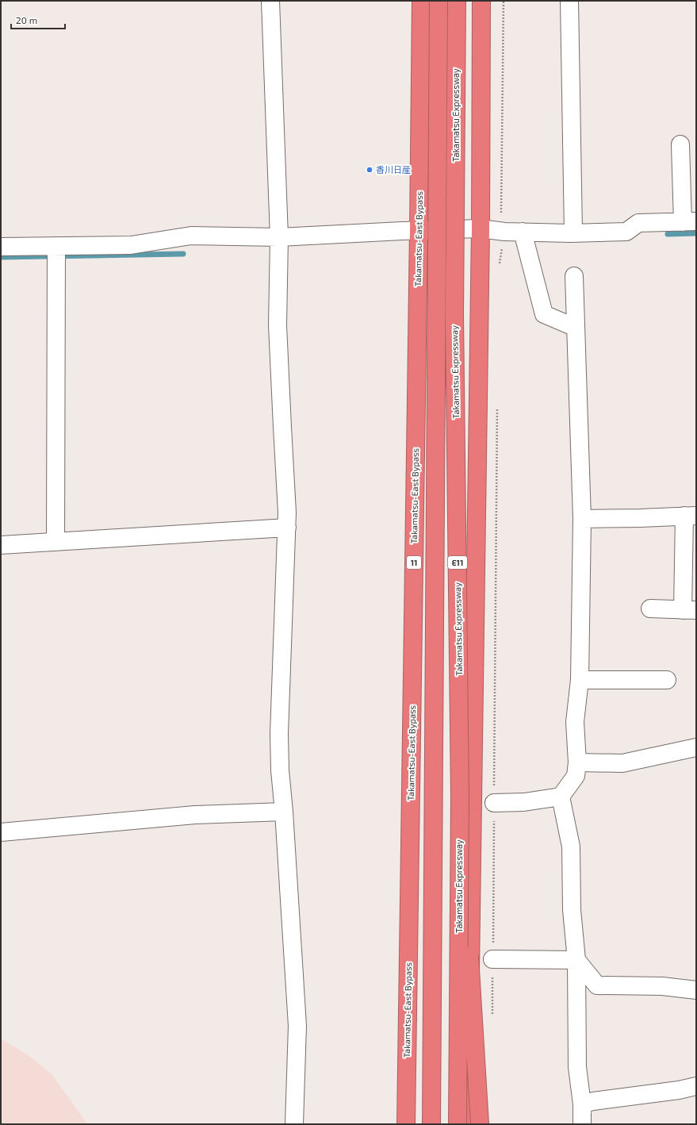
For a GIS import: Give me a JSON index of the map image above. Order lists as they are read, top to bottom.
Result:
{
  "streets": {
    "highway": [
      "Takamatsu Expressway",
      "Takamatsu-East Bypass",
      "11",
      "E11"
    ]
  },
  "places": ["香川日産"],
  "scale_bar": "20 m"
}
